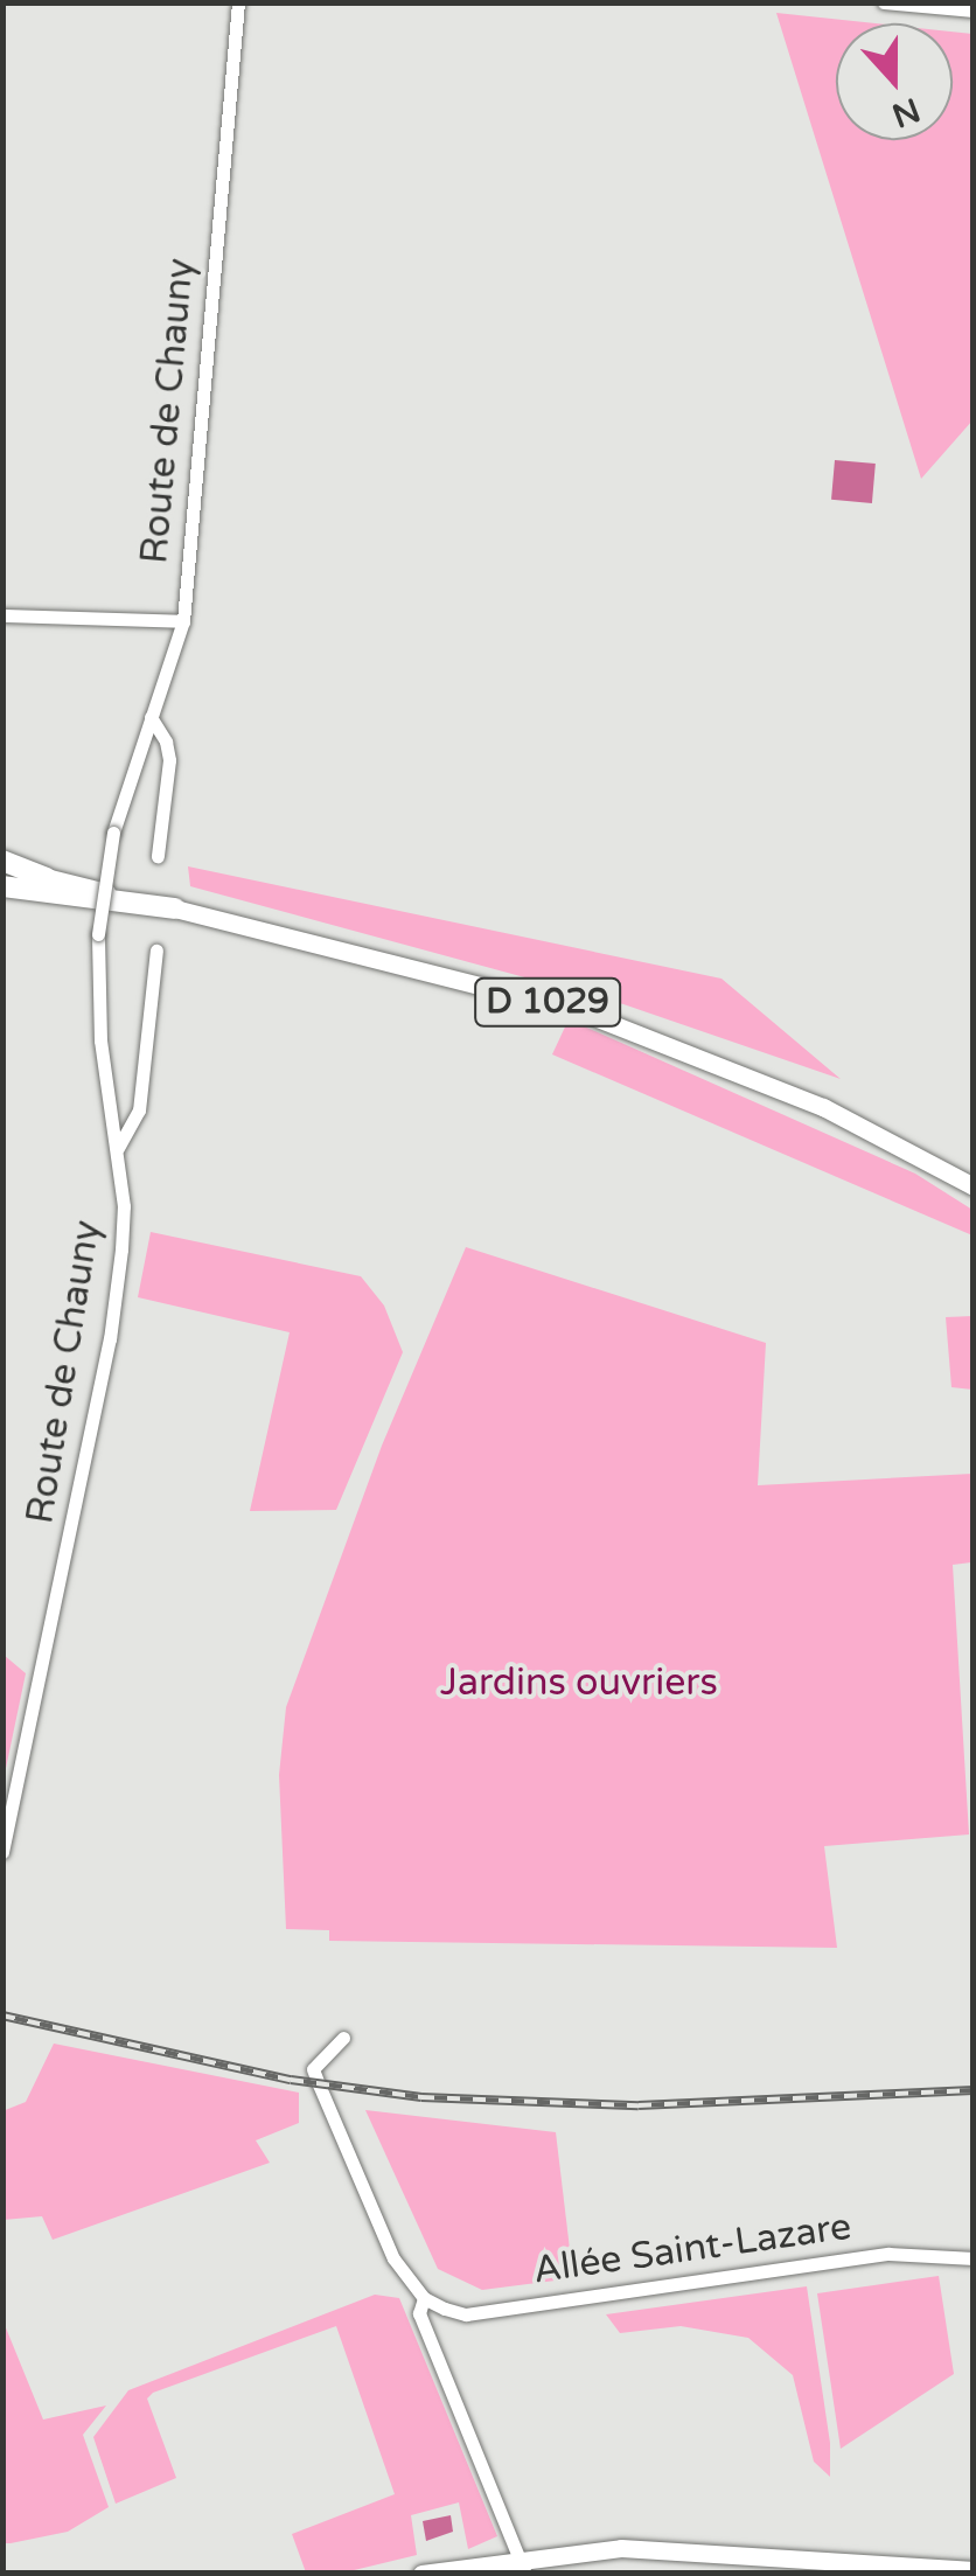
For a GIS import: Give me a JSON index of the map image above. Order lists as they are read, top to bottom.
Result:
{
  "streets": {
    "main road": ["D 1029"],
    "street": ["Route de Chauny", "Allée Saint-Lazare"]
  },
  "parks": ["Jardins ouvriers"],
  "north": "bottom"
}
